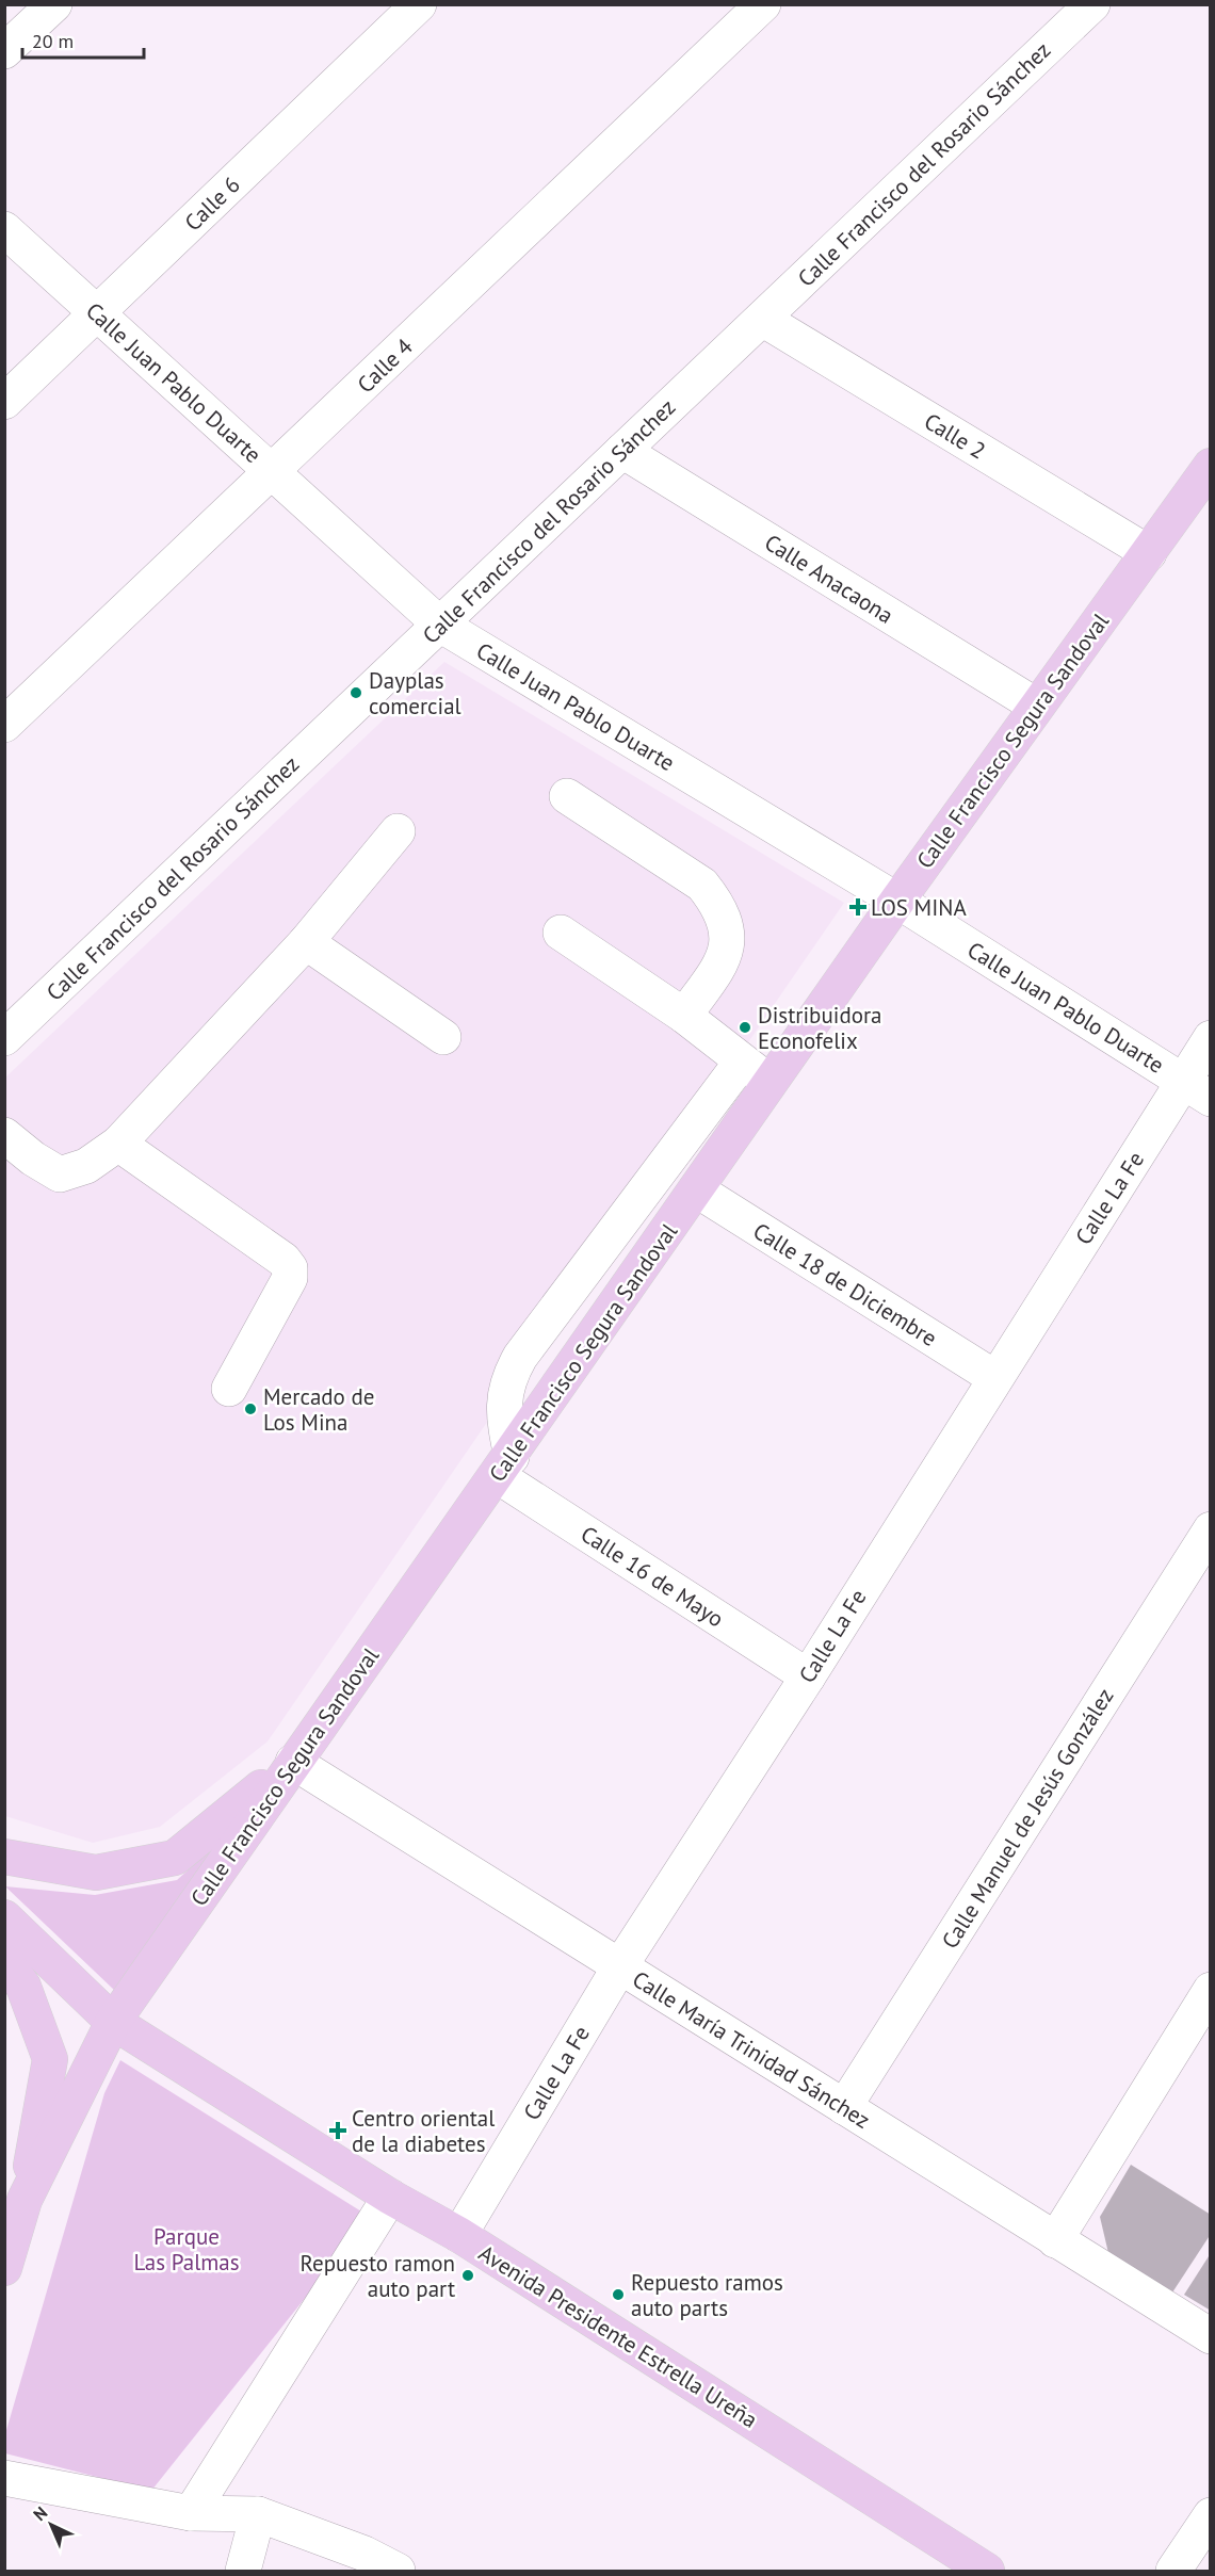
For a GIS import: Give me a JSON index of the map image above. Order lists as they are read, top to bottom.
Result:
{
  "streets": {
    "main road": ["Calle Francisco Segura Sandoval", "Avenida Presidente Estrella Ureña"],
    "street": [
      "Calle Francisco del Rosario Sánchez",
      "Calle 6",
      "Calle 4",
      "Calle Juan Pablo Duarte",
      "Calle 2",
      "Calle Anacaona",
      "Calle La Fe",
      "Calle 18 de Diciembre",
      "Calle 16 de Mayo",
      "Calle Manuel de Jesús González",
      "Calle María Trinidad Sánchez"
    ]
  },
  "crossings": [
    ["Calle Francisco del Rosario Sánchez", "Calle Juan Pablo Duarte"],
    ["Calle Francisco del Rosario Sánchez", "Calle 2"],
    ["Calle Francisco del Rosario Sánchez", "Calle Anacaona"],
    ["Calle 6", "Calle Juan Pablo Duarte"],
    ["Calle 4", "Calle Juan Pablo Duarte"],
    ["Calle Juan Pablo Duarte", "Calle Francisco Segura Sandoval"],
    ["Calle Juan Pablo Duarte", "Calle La Fe"],
    ["Calle 2", "Calle Francisco Segura Sandoval"],
    ["Calle Anacaona", "Calle Francisco Segura Sandoval"],
    ["Calle Francisco Segura Sandoval", "Calle 18 de Diciembre"],
    ["Calle Francisco Segura Sandoval", "Calle 16 de Mayo"],
    ["Calle Francisco Segura Sandoval", "Calle María Trinidad Sánchez"],
    ["Calle Francisco Segura Sandoval", "Avenida Presidente Estrella Ureña"],
    ["Calle La Fe", "Calle 18 de Diciembre"],
    ["Calle La Fe", "Calle 16 de Mayo"],
    ["Calle La Fe", "Calle María Trinidad Sánchez"],
    ["Calle La Fe", "Avenida Presidente Estrella Ureña"],
    ["Calle Manuel de Jesús González", "Calle María Trinidad Sánchez"]
  ],
  "parks": ["Parque Las Palmas"],
  "places": {
    "other": [
      "Dayplas comercial",
      "Distribuidora Econofelix",
      "Mercado de Los Mina",
      "Repuesto ramon auto part",
      "Repuesto ramos auto parts"
    ],
    "health": ["LOS MINA", "Centro oriental de la diabetes"]
  },
  "scale_bar": "20 m",
  "north": "top left"
}
